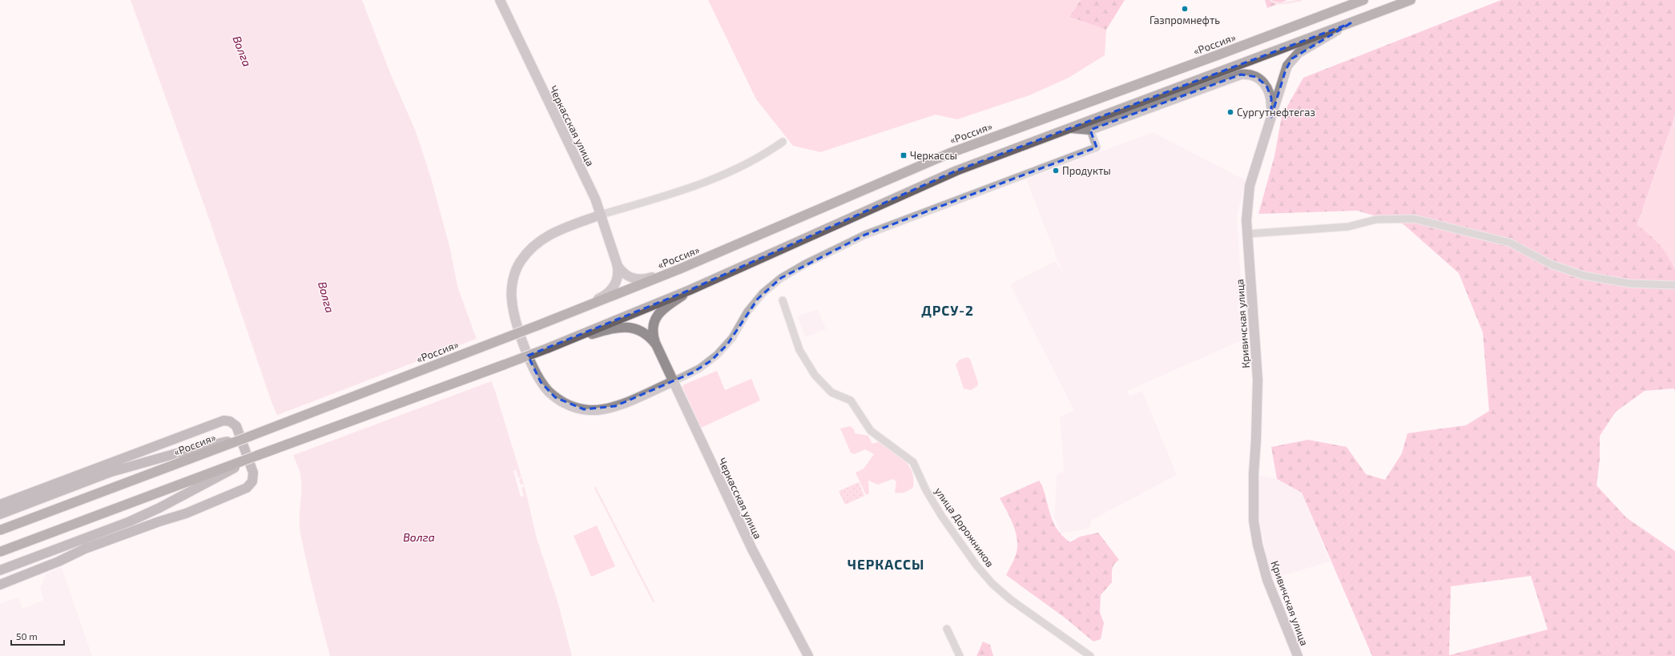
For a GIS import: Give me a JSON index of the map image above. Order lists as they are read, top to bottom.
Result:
{
  "streets": {
    "highway": ["«Россия»"],
    "street": ["Черкасская улица", "Кривичская улица", "улица Дорожников"]
  },
  "crossings": [
    ["«Россия»", "Черкасская улица"]
  ],
  "districts": ["ДРСУ-2", "ЧЕРКАССЫ"],
  "water": ["Волга"],
  "places": {
    "other": ["Газпромнефть", "Сургутнефтегаз", "Продукты"],
    "transit": ["Черкассы"]
  },
  "scale_bar": "50 m"
}
